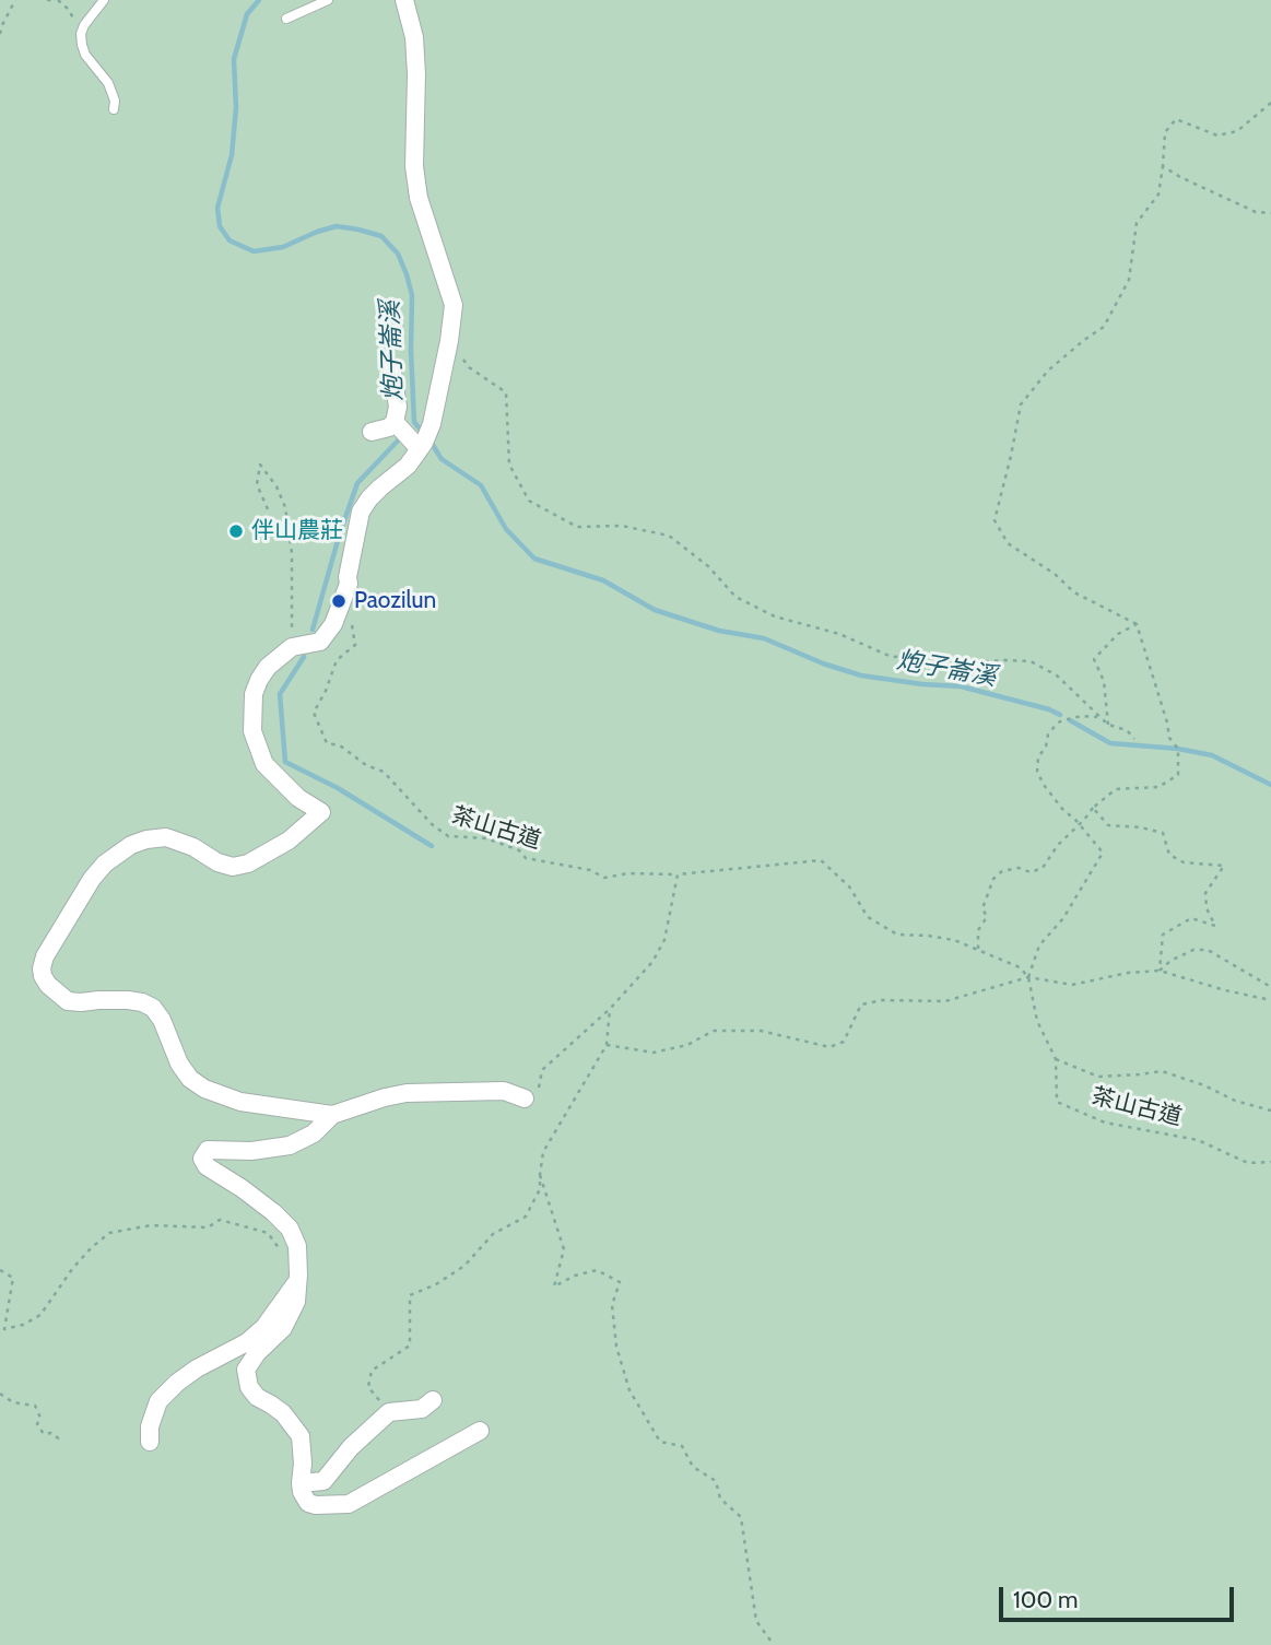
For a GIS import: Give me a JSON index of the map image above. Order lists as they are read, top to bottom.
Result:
{
  "streets": {
    "path": ["茶山古道"]
  },
  "water": ["炮子崙溪"],
  "places": ["伴山農莊", "Paozilun"],
  "scale_bar": "100 m"
}
